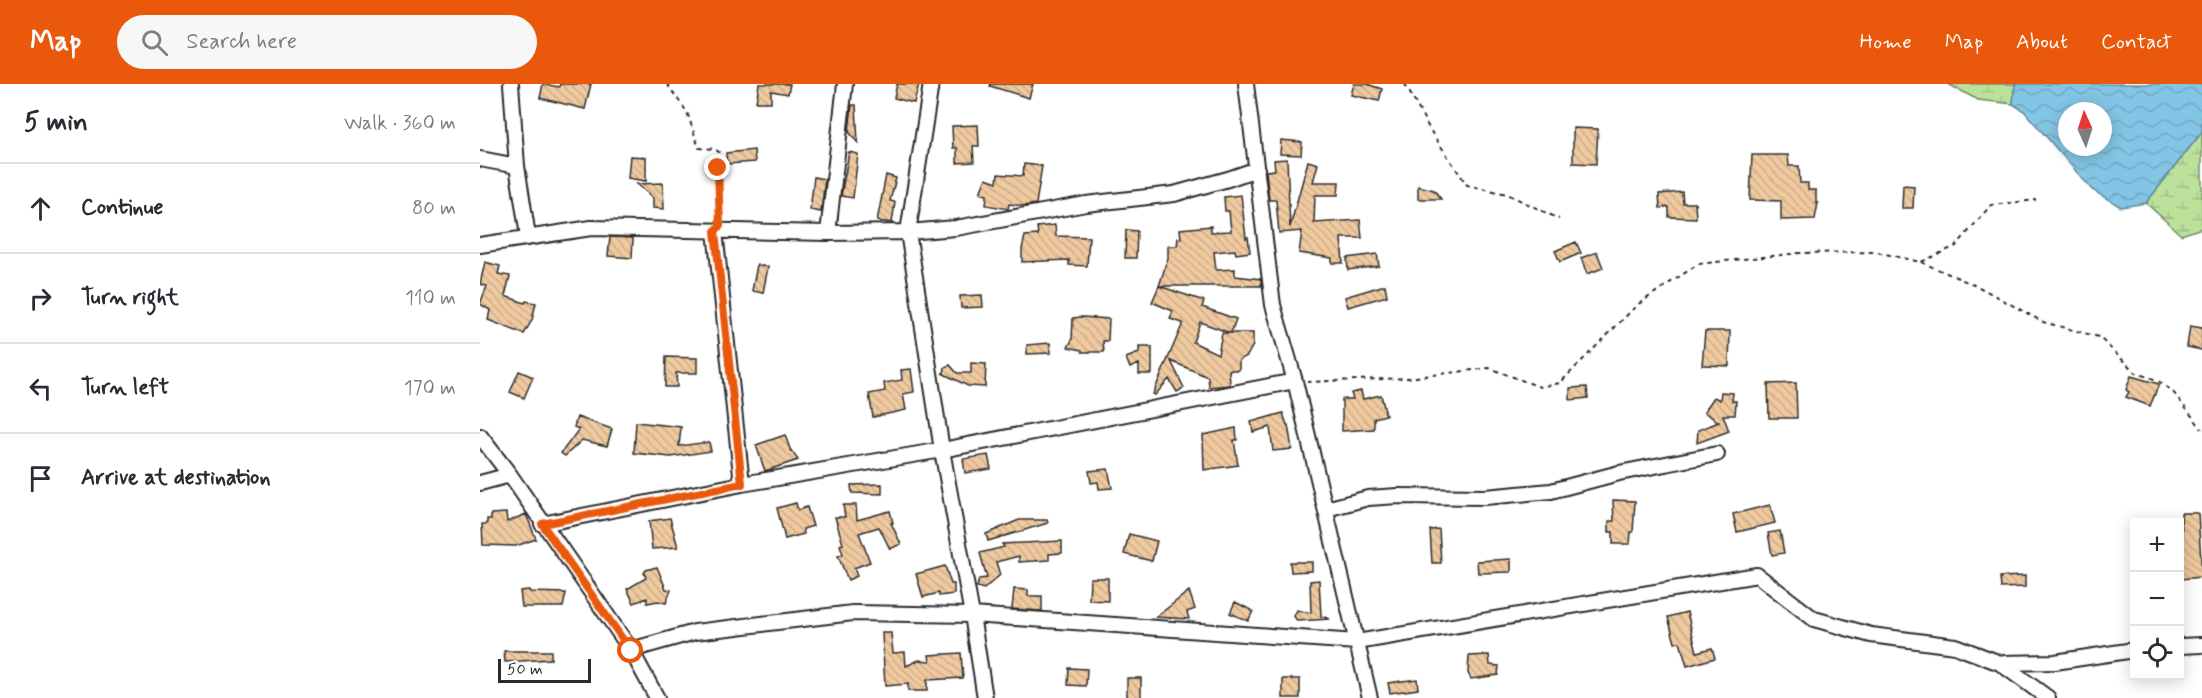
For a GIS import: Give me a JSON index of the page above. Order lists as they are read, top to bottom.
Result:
{
  "scale_bar": "50 m",
  "north": "top",
  "page": {
    "header": "Map",
    "search": "Search here",
    "nav": [
      "Home",
      "Map",
      "About",
      "Contact"
    ],
    "heading": ["5 min", "Walk · 360 m"],
    "list": [
      ["Continue", "80 m"],
      ["Turn right", "110 m"],
      ["Turn left", "170 m"],
      "Arrive at destination"
    ],
    "map_buttons": ["+", "−"],
    "scale": "50 m"
  }
}
